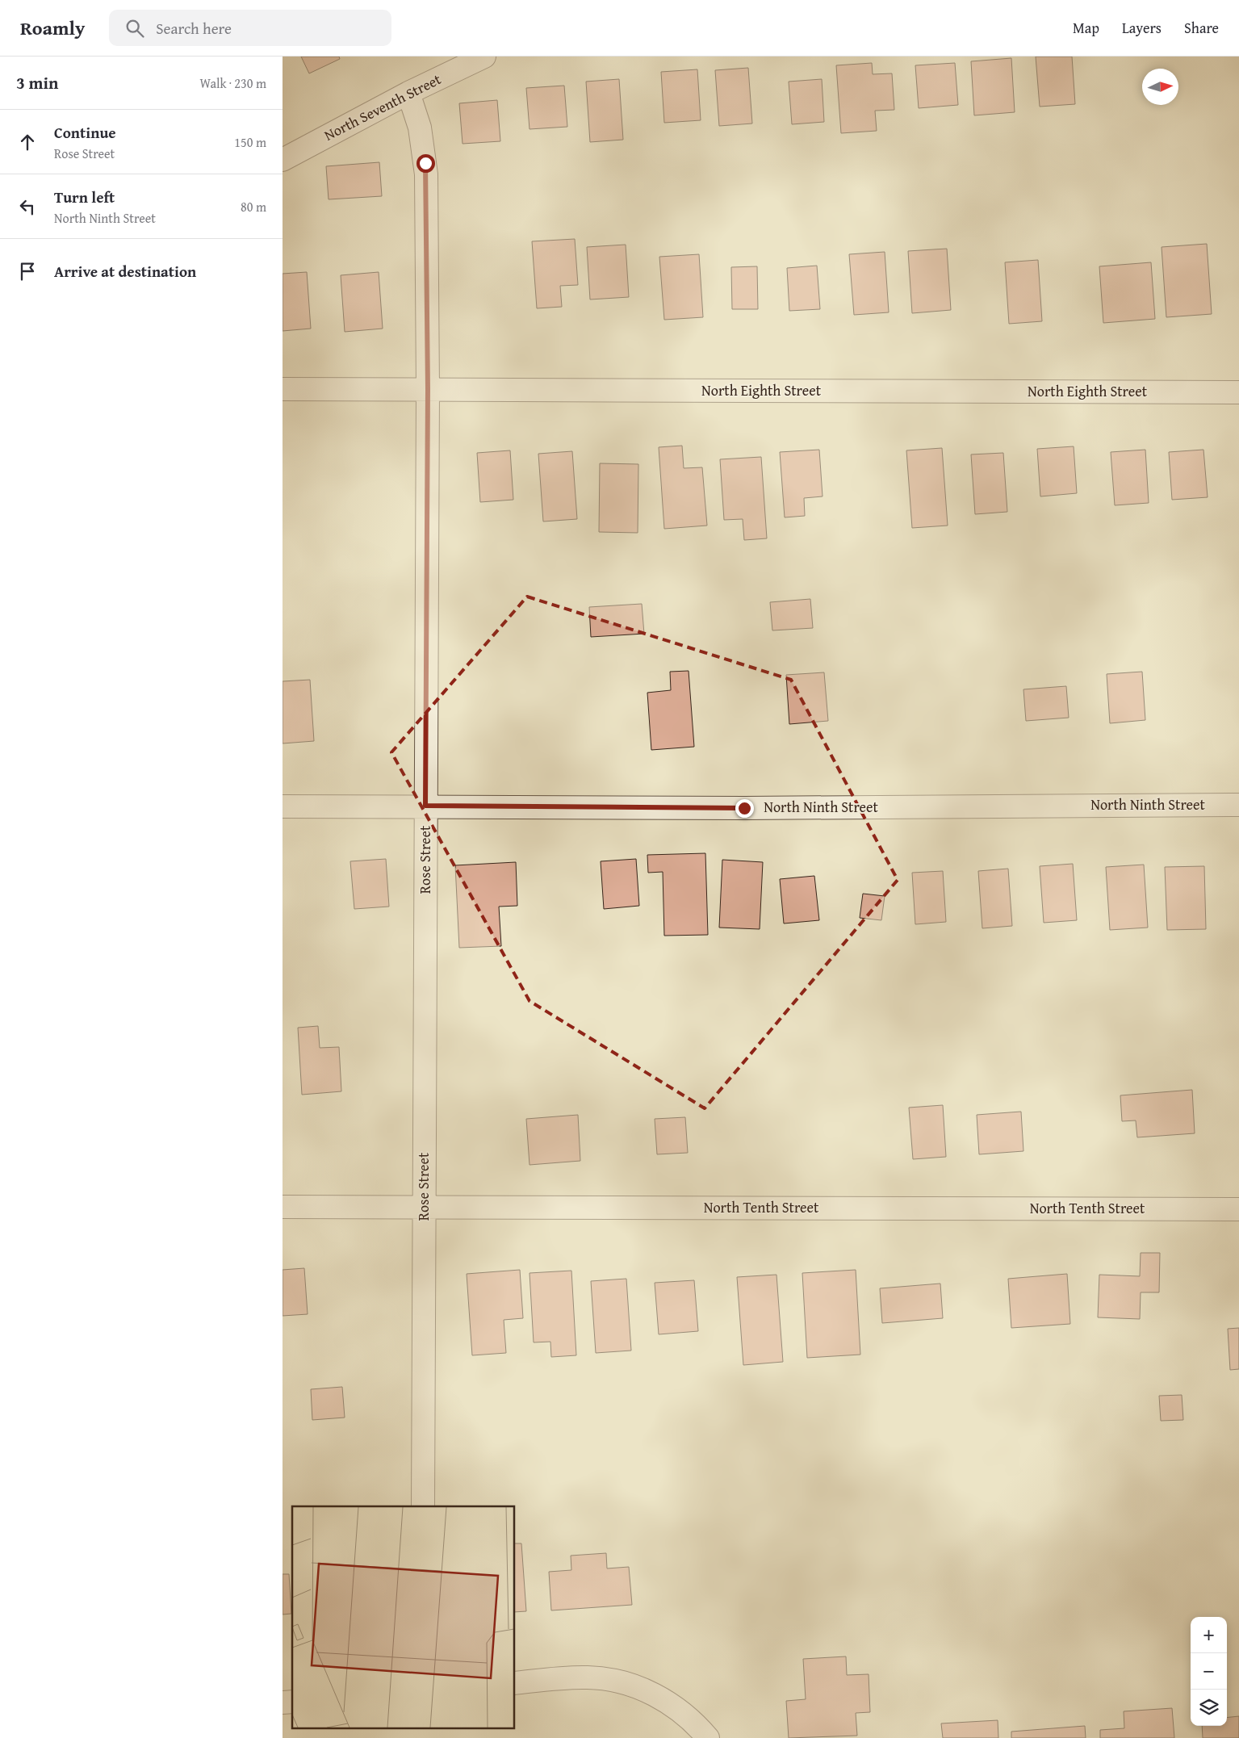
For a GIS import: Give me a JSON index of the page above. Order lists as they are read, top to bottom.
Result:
{
  "streets": {
    "street": [
      "North Seventh Street",
      "North Eighth Street",
      "North Ninth Street",
      "Rose Street",
      "North Tenth Street"
    ]
  },
  "crossings": [
    ["North Seventh Street", "Rose Street"],
    ["North Eighth Street", "Rose Street"],
    ["North Ninth Street", "Rose Street"],
    ["Rose Street", "North Tenth Street"]
  ],
  "north": "right",
  "page": {
    "header": "Roamly",
    "search": "Search here",
    "nav": ["Map", "Layers", "Share"],
    "heading": ["3 min", "Walk · 230 m"],
    "list": [
      ["Continue", "Rose Street", "150 m"],
      ["Turn left", "North Ninth Street", "80 m"],
      "Arrive at destination"
    ],
    "map_buttons": ["+", "−"]
  }
}
